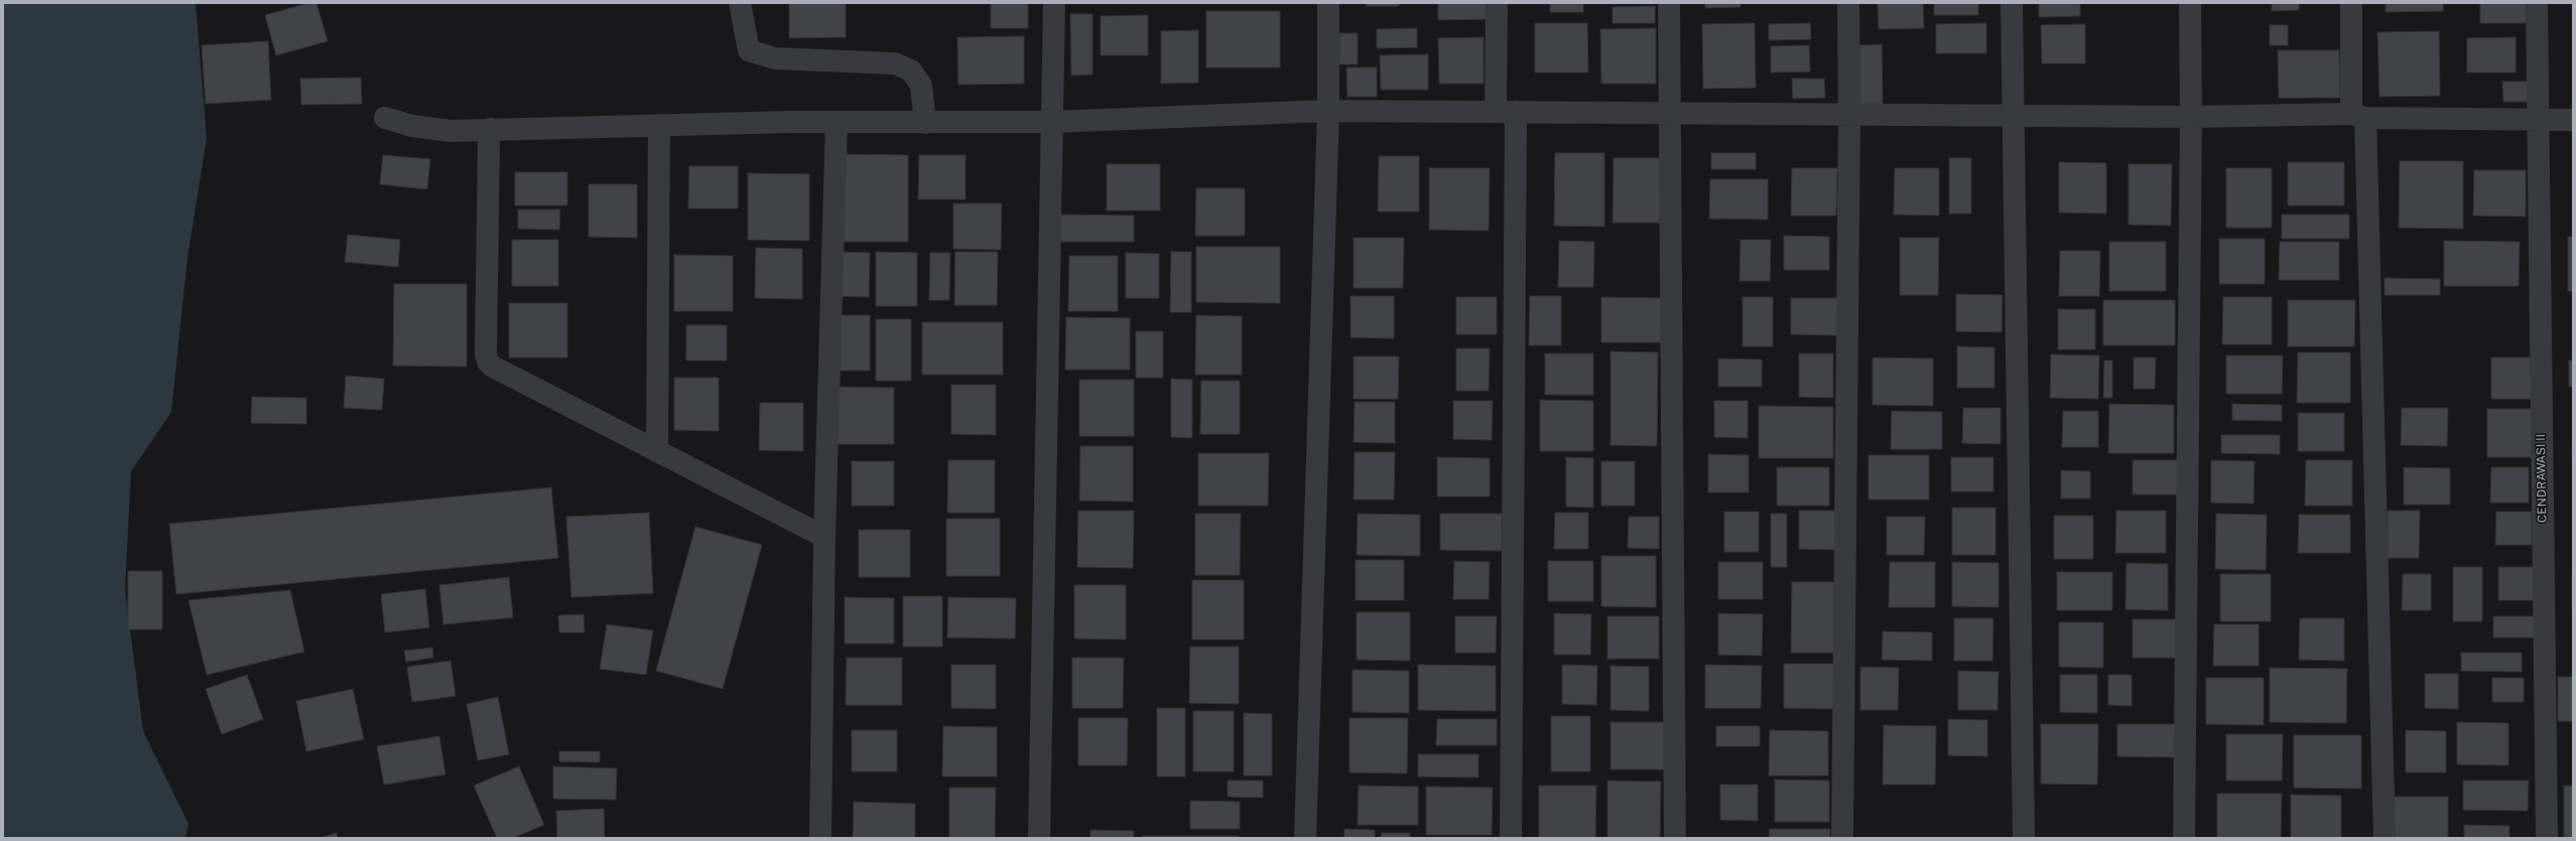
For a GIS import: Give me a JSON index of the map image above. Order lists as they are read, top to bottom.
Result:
{
  "streets": {
    "street": ["CENDRAWASI II"]
  }
}
